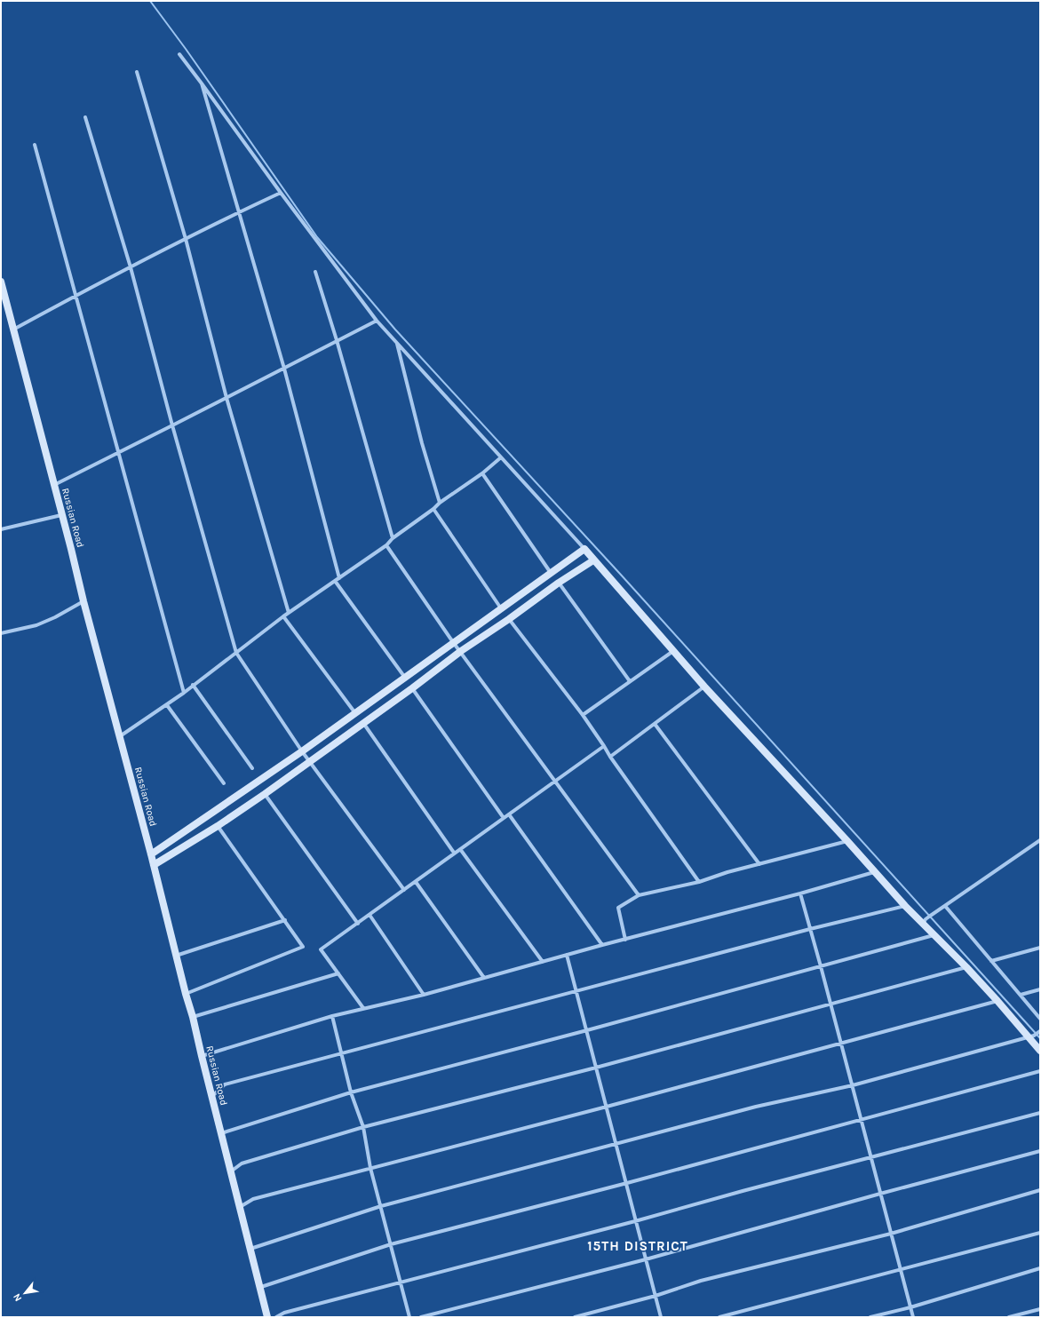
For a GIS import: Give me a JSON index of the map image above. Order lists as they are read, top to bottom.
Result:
{
  "streets": {
    "street": ["Russian Road"]
  },
  "districts": ["15TH DISTRICT"],
  "north": "bottom left"
}
